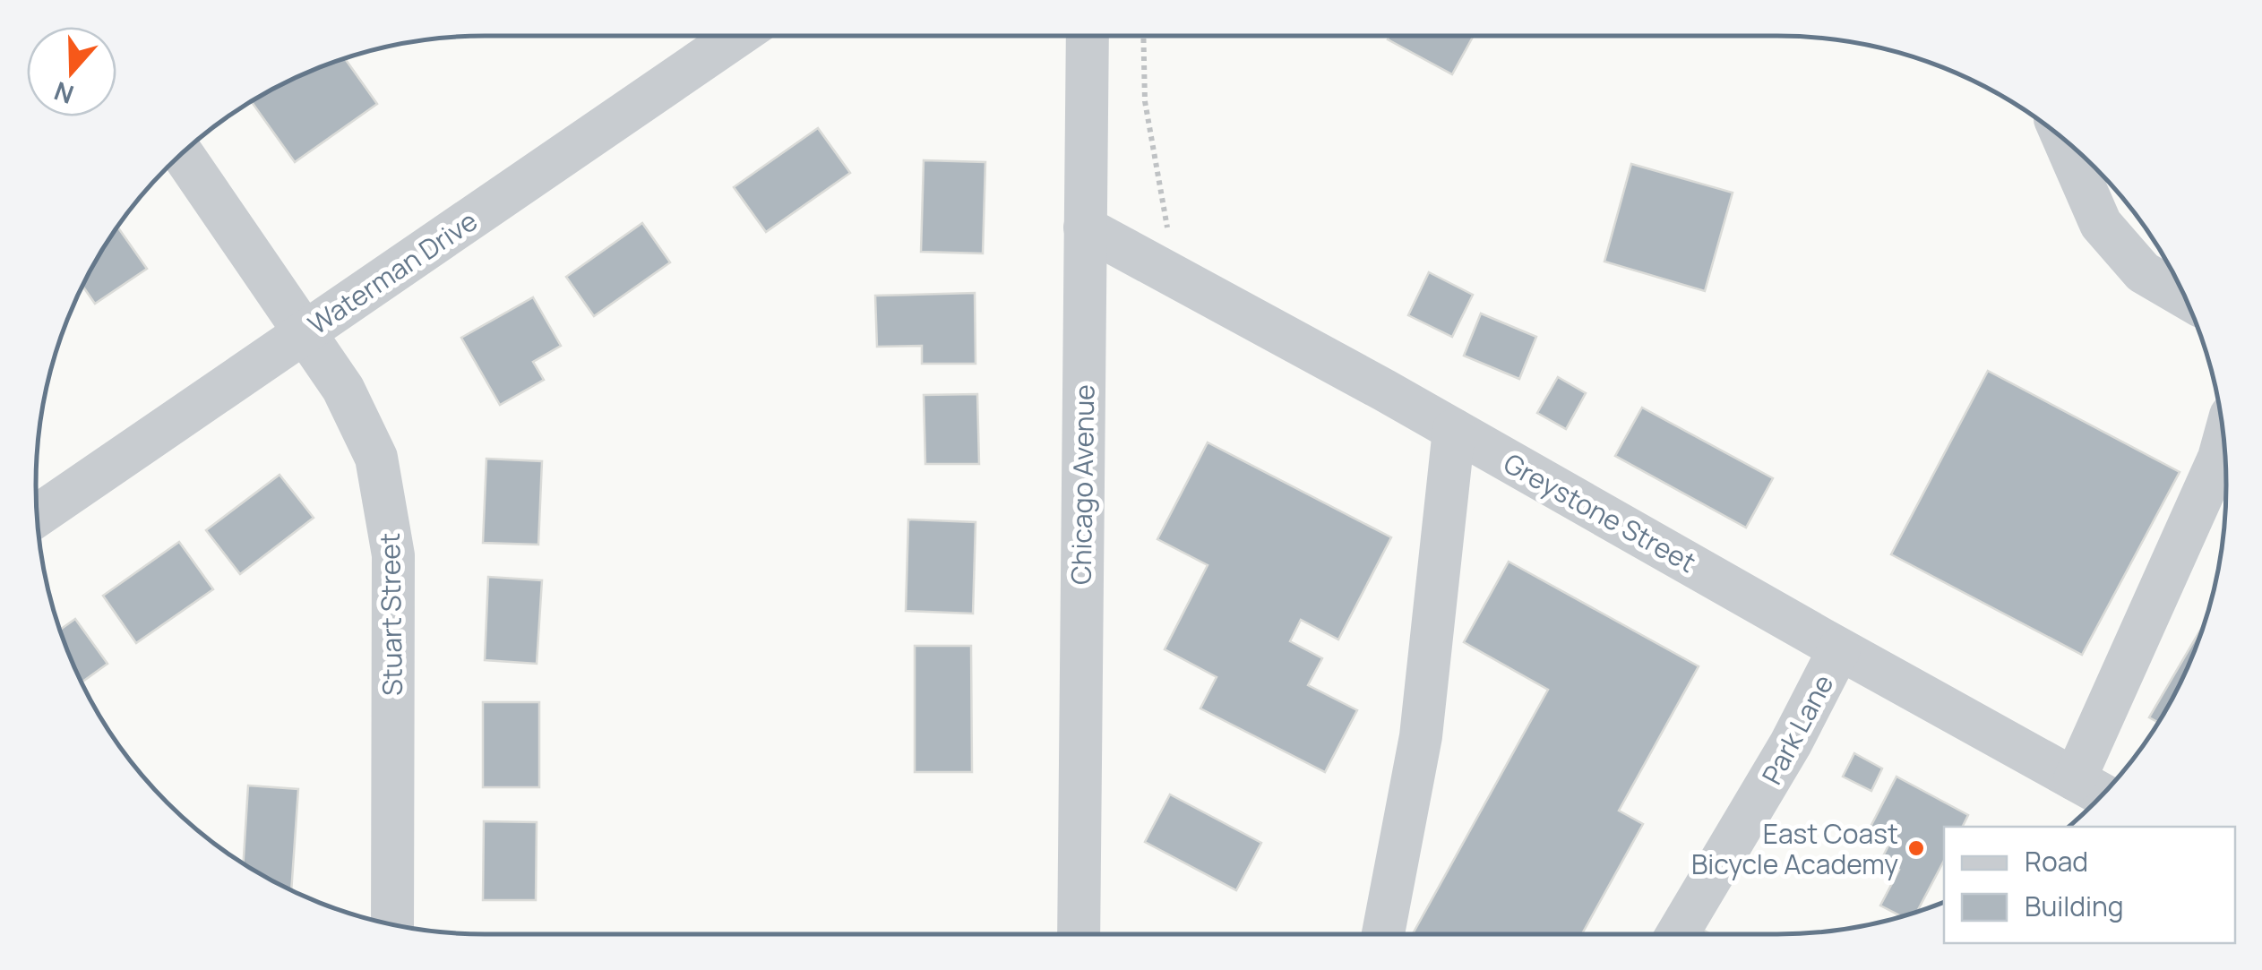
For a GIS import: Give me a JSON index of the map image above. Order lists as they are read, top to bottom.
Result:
{
  "streets": {
    "street": [
      "Waterman Drive",
      "Chicago Avenue",
      "Greystone Street",
      "Stuart Street",
      "Park Lane"
    ]
  },
  "crossings": [
    ["Waterman Drive", "Stuart Street"],
    ["Chicago Avenue", "Greystone Street"],
    ["Greystone Street", "Park Lane"]
  ],
  "places": ["East Coast Bicycle Academy"],
  "legend": ["Road", "Building"],
  "north": "bottom"
}
